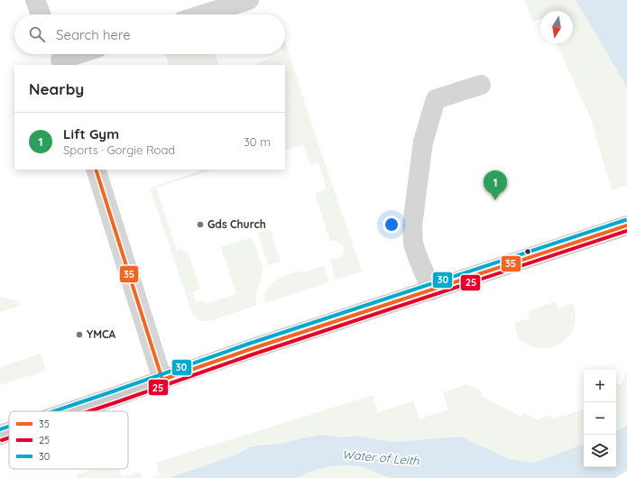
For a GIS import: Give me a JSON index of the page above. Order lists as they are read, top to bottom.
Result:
{
  "water": ["Water of Leith"],
  "places": ["Gds Church", "YMCA"],
  "lines": ["transit line 35", "transit line 30", "transit line 25"],
  "legend": ["35", "25", "30"],
  "north": "bottom",
  "page": {
    "search": "Search here",
    "heading": "Nearby",
    "list": [
      {
        "mark": "1",
        "name": "Lift Gym",
        "note": "Sports · Gorgie Road",
        "value": "30 m"
      }
    ],
    "pins": "1",
    "map_buttons": ["+", "−"]
  }
}
